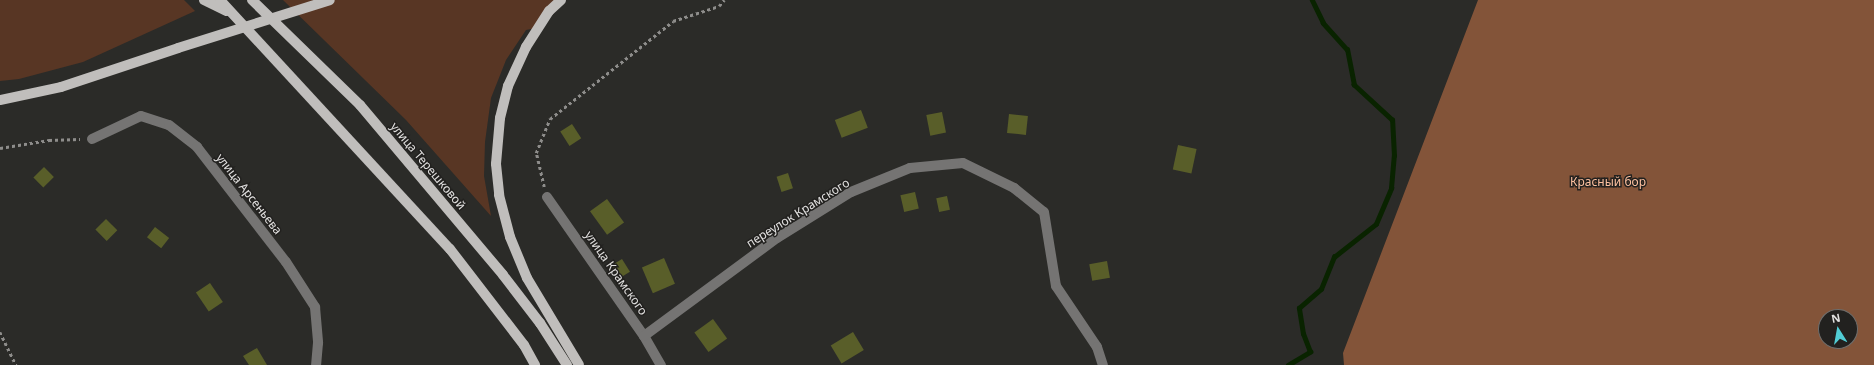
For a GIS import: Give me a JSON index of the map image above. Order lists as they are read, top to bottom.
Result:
{
  "streets": {
    "main road": ["улица Терешковой"],
    "street": ["улица Арсеньева", "переулок Крамского", "улица Крамского"]
  },
  "crossings": [
    ["переулок Крамского", "улица Крамского"]
  ],
  "parks": ["Красный бор"],
  "north": "top"
}
